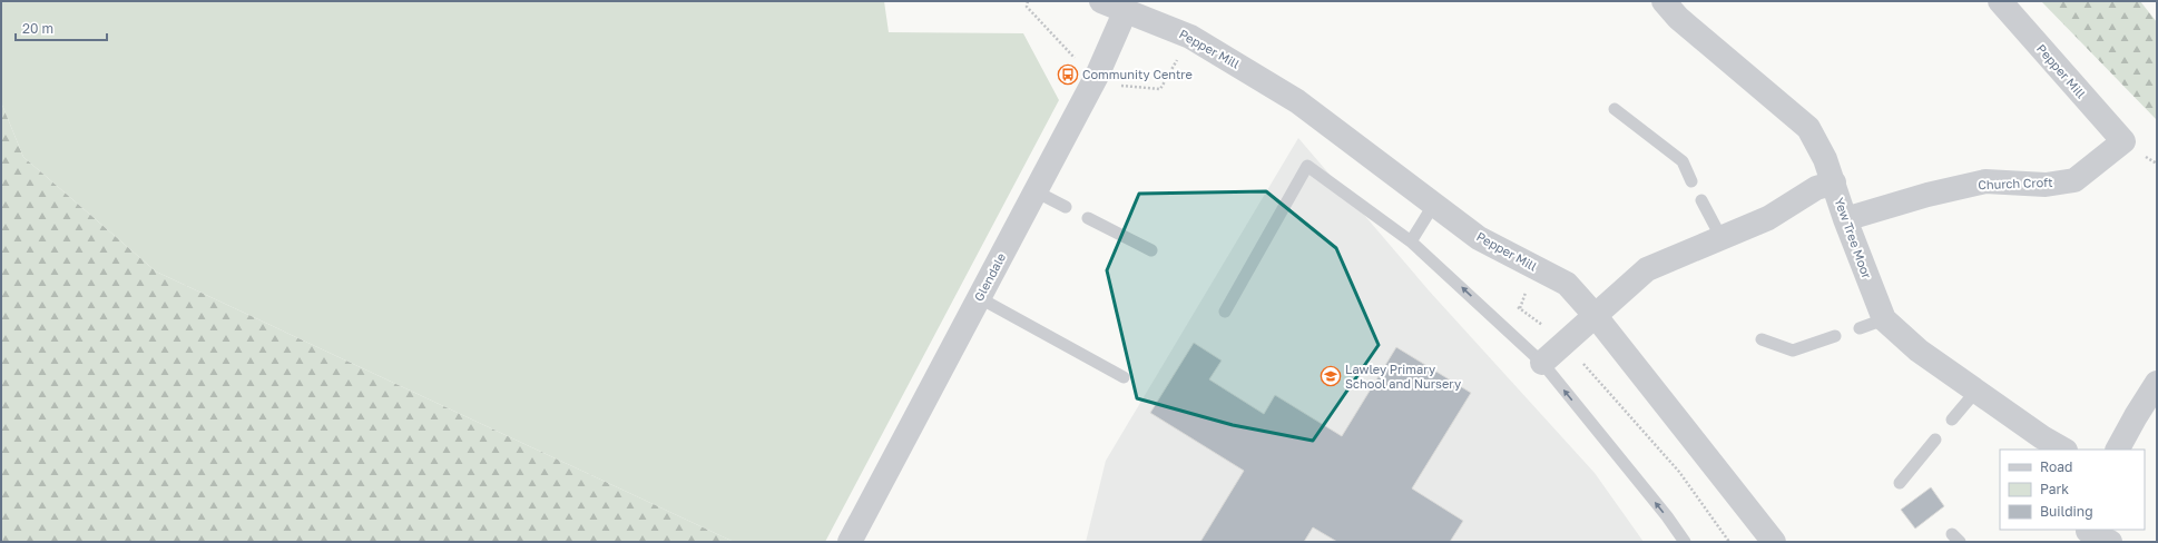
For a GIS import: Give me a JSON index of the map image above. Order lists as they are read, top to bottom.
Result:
{
  "streets": {
    "street": [
      "Pepper Mill",
      "Church Croft",
      "Yew Tree Moor",
      "Glendale"
    ]
  },
  "crossings": [
    ["Pepper Mill", "Church Croft"],
    ["Pepper Mill", "Glendale"],
    ["Church Croft", "Yew Tree Moor"]
  ],
  "places": {
    "bus stop": ["Community Centre"],
    "school or university": ["Lawley Primary School and Nursery"]
  },
  "legend": ["Road", "Park", "Building"],
  "scale_bar": "20 m"
}
